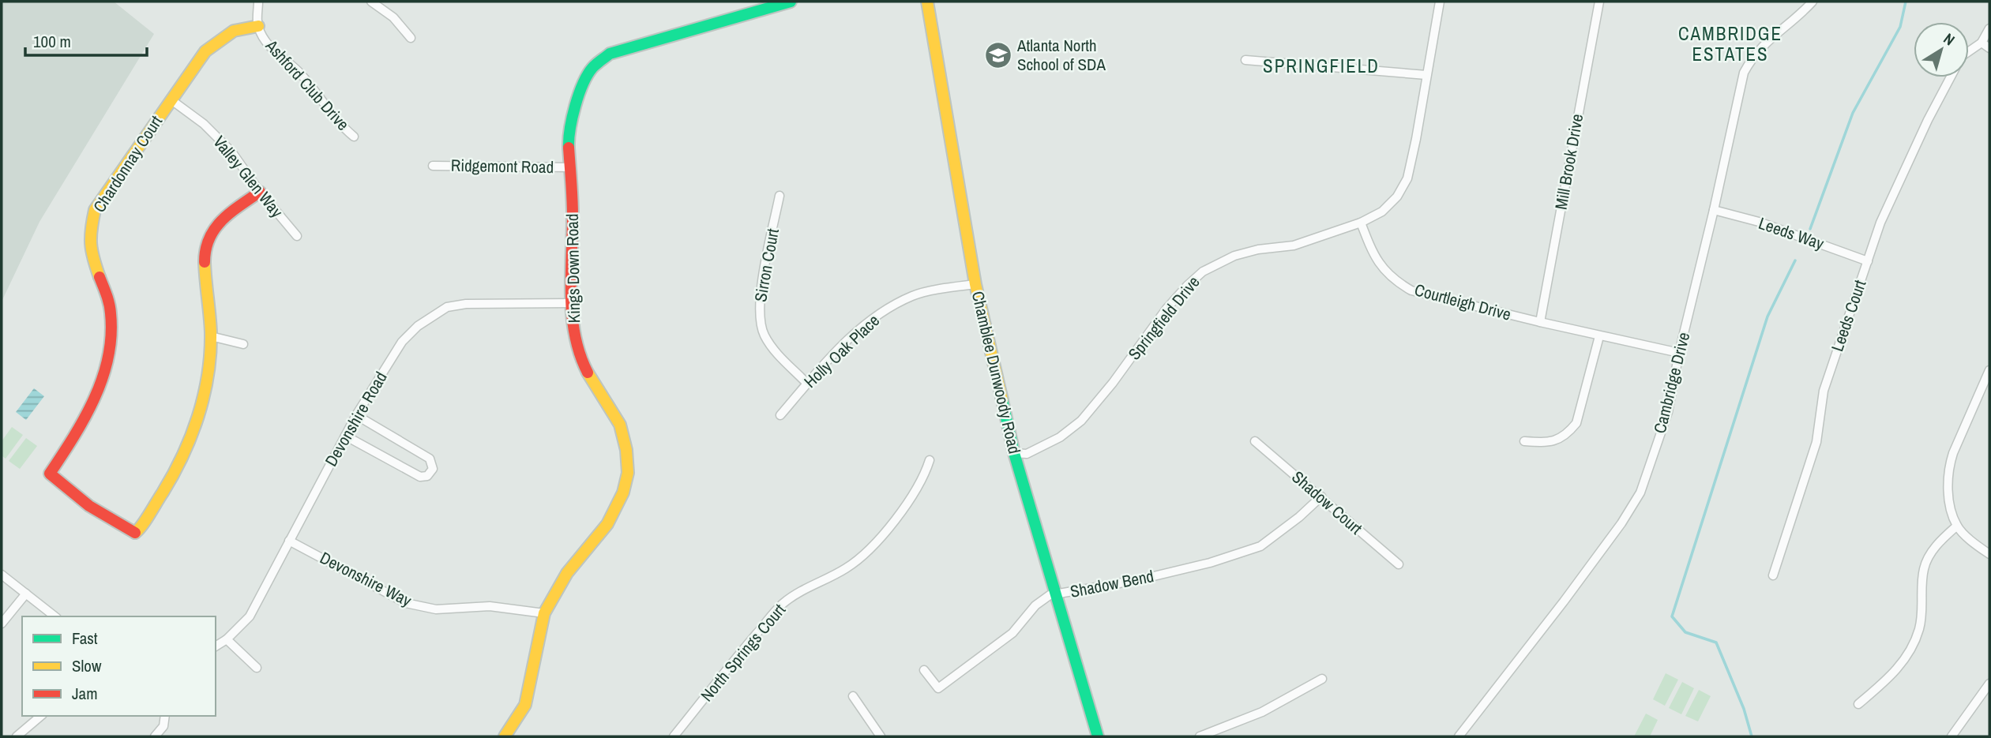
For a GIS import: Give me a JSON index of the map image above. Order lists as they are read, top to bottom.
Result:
{
  "streets": {
    "street": [
      "Ashford Club Drive",
      "Mill Brook Drive",
      "Chardonnay Court",
      "Ridgemont Road",
      "Valley Glen Way",
      "Leeds Way",
      "Sirron Court",
      "Kings Down Road",
      "Courtleigh Drive",
      "Leeds Court",
      "Springfield Drive",
      "Holly Oak Place",
      "Chamblee Dunwoody Road",
      "Cambridge Drive",
      "Devonshire Road",
      "Shadow Court",
      "Devonshire Way",
      "Shadow Bend",
      "North Springs Court"
    ]
  },
  "crossings": [
    ["Ashford Club Drive", "Chardonnay Court"],
    ["Mill Brook Drive", "Courtleigh Drive"],
    ["Chardonnay Court", "Valley Glen Way"],
    ["Ridgemont Road", "Kings Down Road"],
    ["Leeds Way", "Leeds Court"],
    ["Leeds Way", "Cambridge Drive"],
    ["Sirron Court", "Holly Oak Place"],
    ["Kings Down Road", "Devonshire Road"],
    ["Kings Down Road", "Devonshire Way"],
    ["Courtleigh Drive", "Springfield Drive"],
    ["Courtleigh Drive", "Cambridge Drive"],
    ["Springfield Drive", "Chamblee Dunwoody Road"],
    ["Holly Oak Place", "Chamblee Dunwoody Road"],
    ["Chamblee Dunwoody Road", "Shadow Bend"],
    ["Devonshire Road", "Devonshire Way"],
    ["Shadow Court", "Shadow Bend"]
  ],
  "districts": ["CAMBRIDGE ESTATES", "SPRINGFIELD"],
  "places": {
    "school or university": ["Atlanta North School of SDA"]
  },
  "legend": ["Fast", "Slow", "Jam"],
  "scale_bar": "100 m",
  "north": "top right"
}
